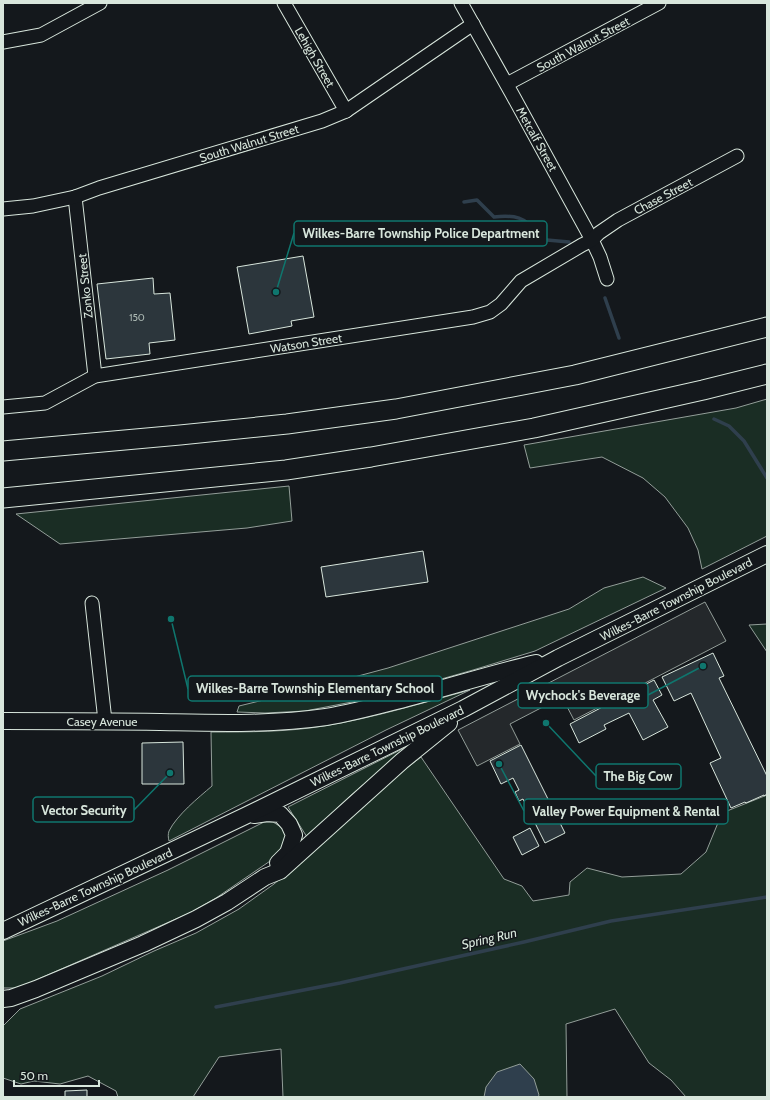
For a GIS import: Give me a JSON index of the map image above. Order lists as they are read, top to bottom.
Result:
{
  "streets": {
    "main road": ["Wilkes-Barre Township Boulevard", "Casey Avenue"],
    "street": [
      "South Walnut Street",
      "Lehigh Street",
      "Metcalf Street",
      "Chase Street",
      "Zonko Street",
      "Watson Street"
    ]
  },
  "crossings": [
    ["South Walnut Street", "Lehigh Street"],
    ["South Walnut Street", "Metcalf Street"],
    ["South Walnut Street", "Zonko Street"],
    ["Metcalf Street", "Chase Street"],
    ["Metcalf Street", "Watson Street"],
    ["Chase Street", "Watson Street"],
    ["Zonko Street", "Watson Street"],
    ["Wilkes-Barre Township Boulevard", "Casey Avenue"]
  ],
  "water": ["Spring Run"],
  "places": [
    "Wilkes-Barre Township Police Department",
    "Wilkes-Barre Township Elementary School",
    "Wychock's Beverage",
    "The Big Cow",
    "Valley Power Equipment & Rental",
    "Vector Security"
  ],
  "house_numbers": ["150"],
  "scale_bar": "50 m"
}
